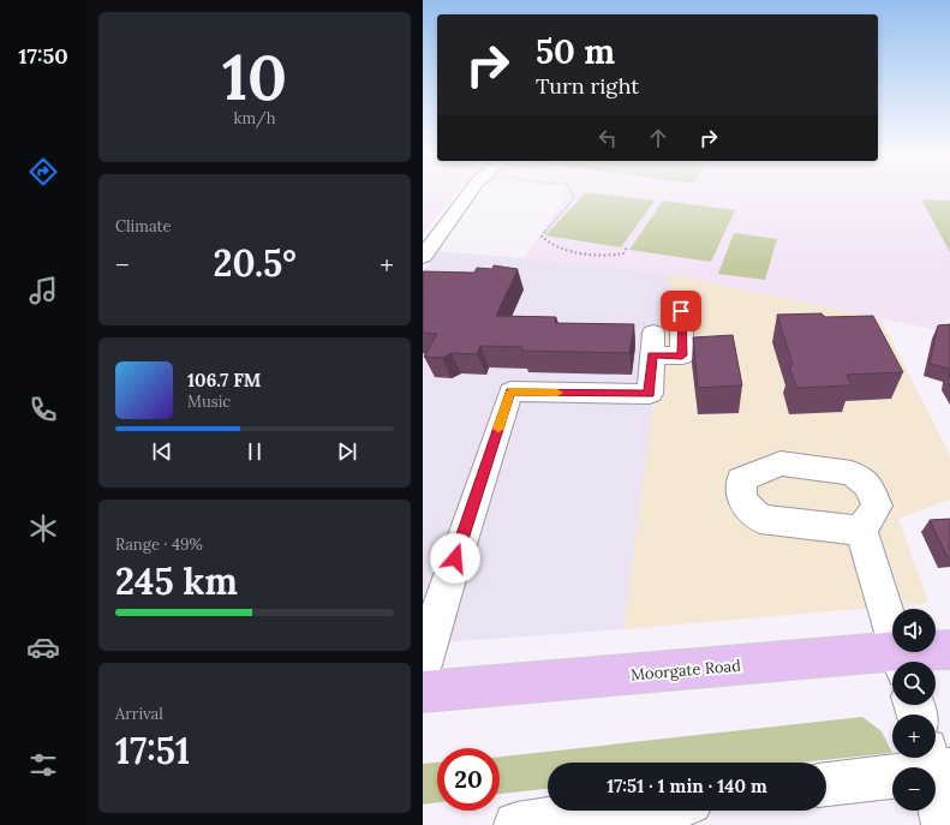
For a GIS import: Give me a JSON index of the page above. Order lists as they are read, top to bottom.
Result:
{
  "streets": {
    "main road": ["Moorgate Road"]
  },
  "page": {
    "tabs": "17:50",
    "tile": [
      ["10", "km/h"],
      "Climate",
      ["Range · 49%", "245 km"],
      ["Arrival", "17:51"]
    ],
    "turn": ["50 m", "Turn right"],
    "heat": ["−", "20.5°", "+"],
    "song": ["106.7 FM", "Music"],
    "map_buttons": ["+", "−"],
    "limit": "20",
    "trip": "17:51 · 1 min · 140 m"
  }
}
